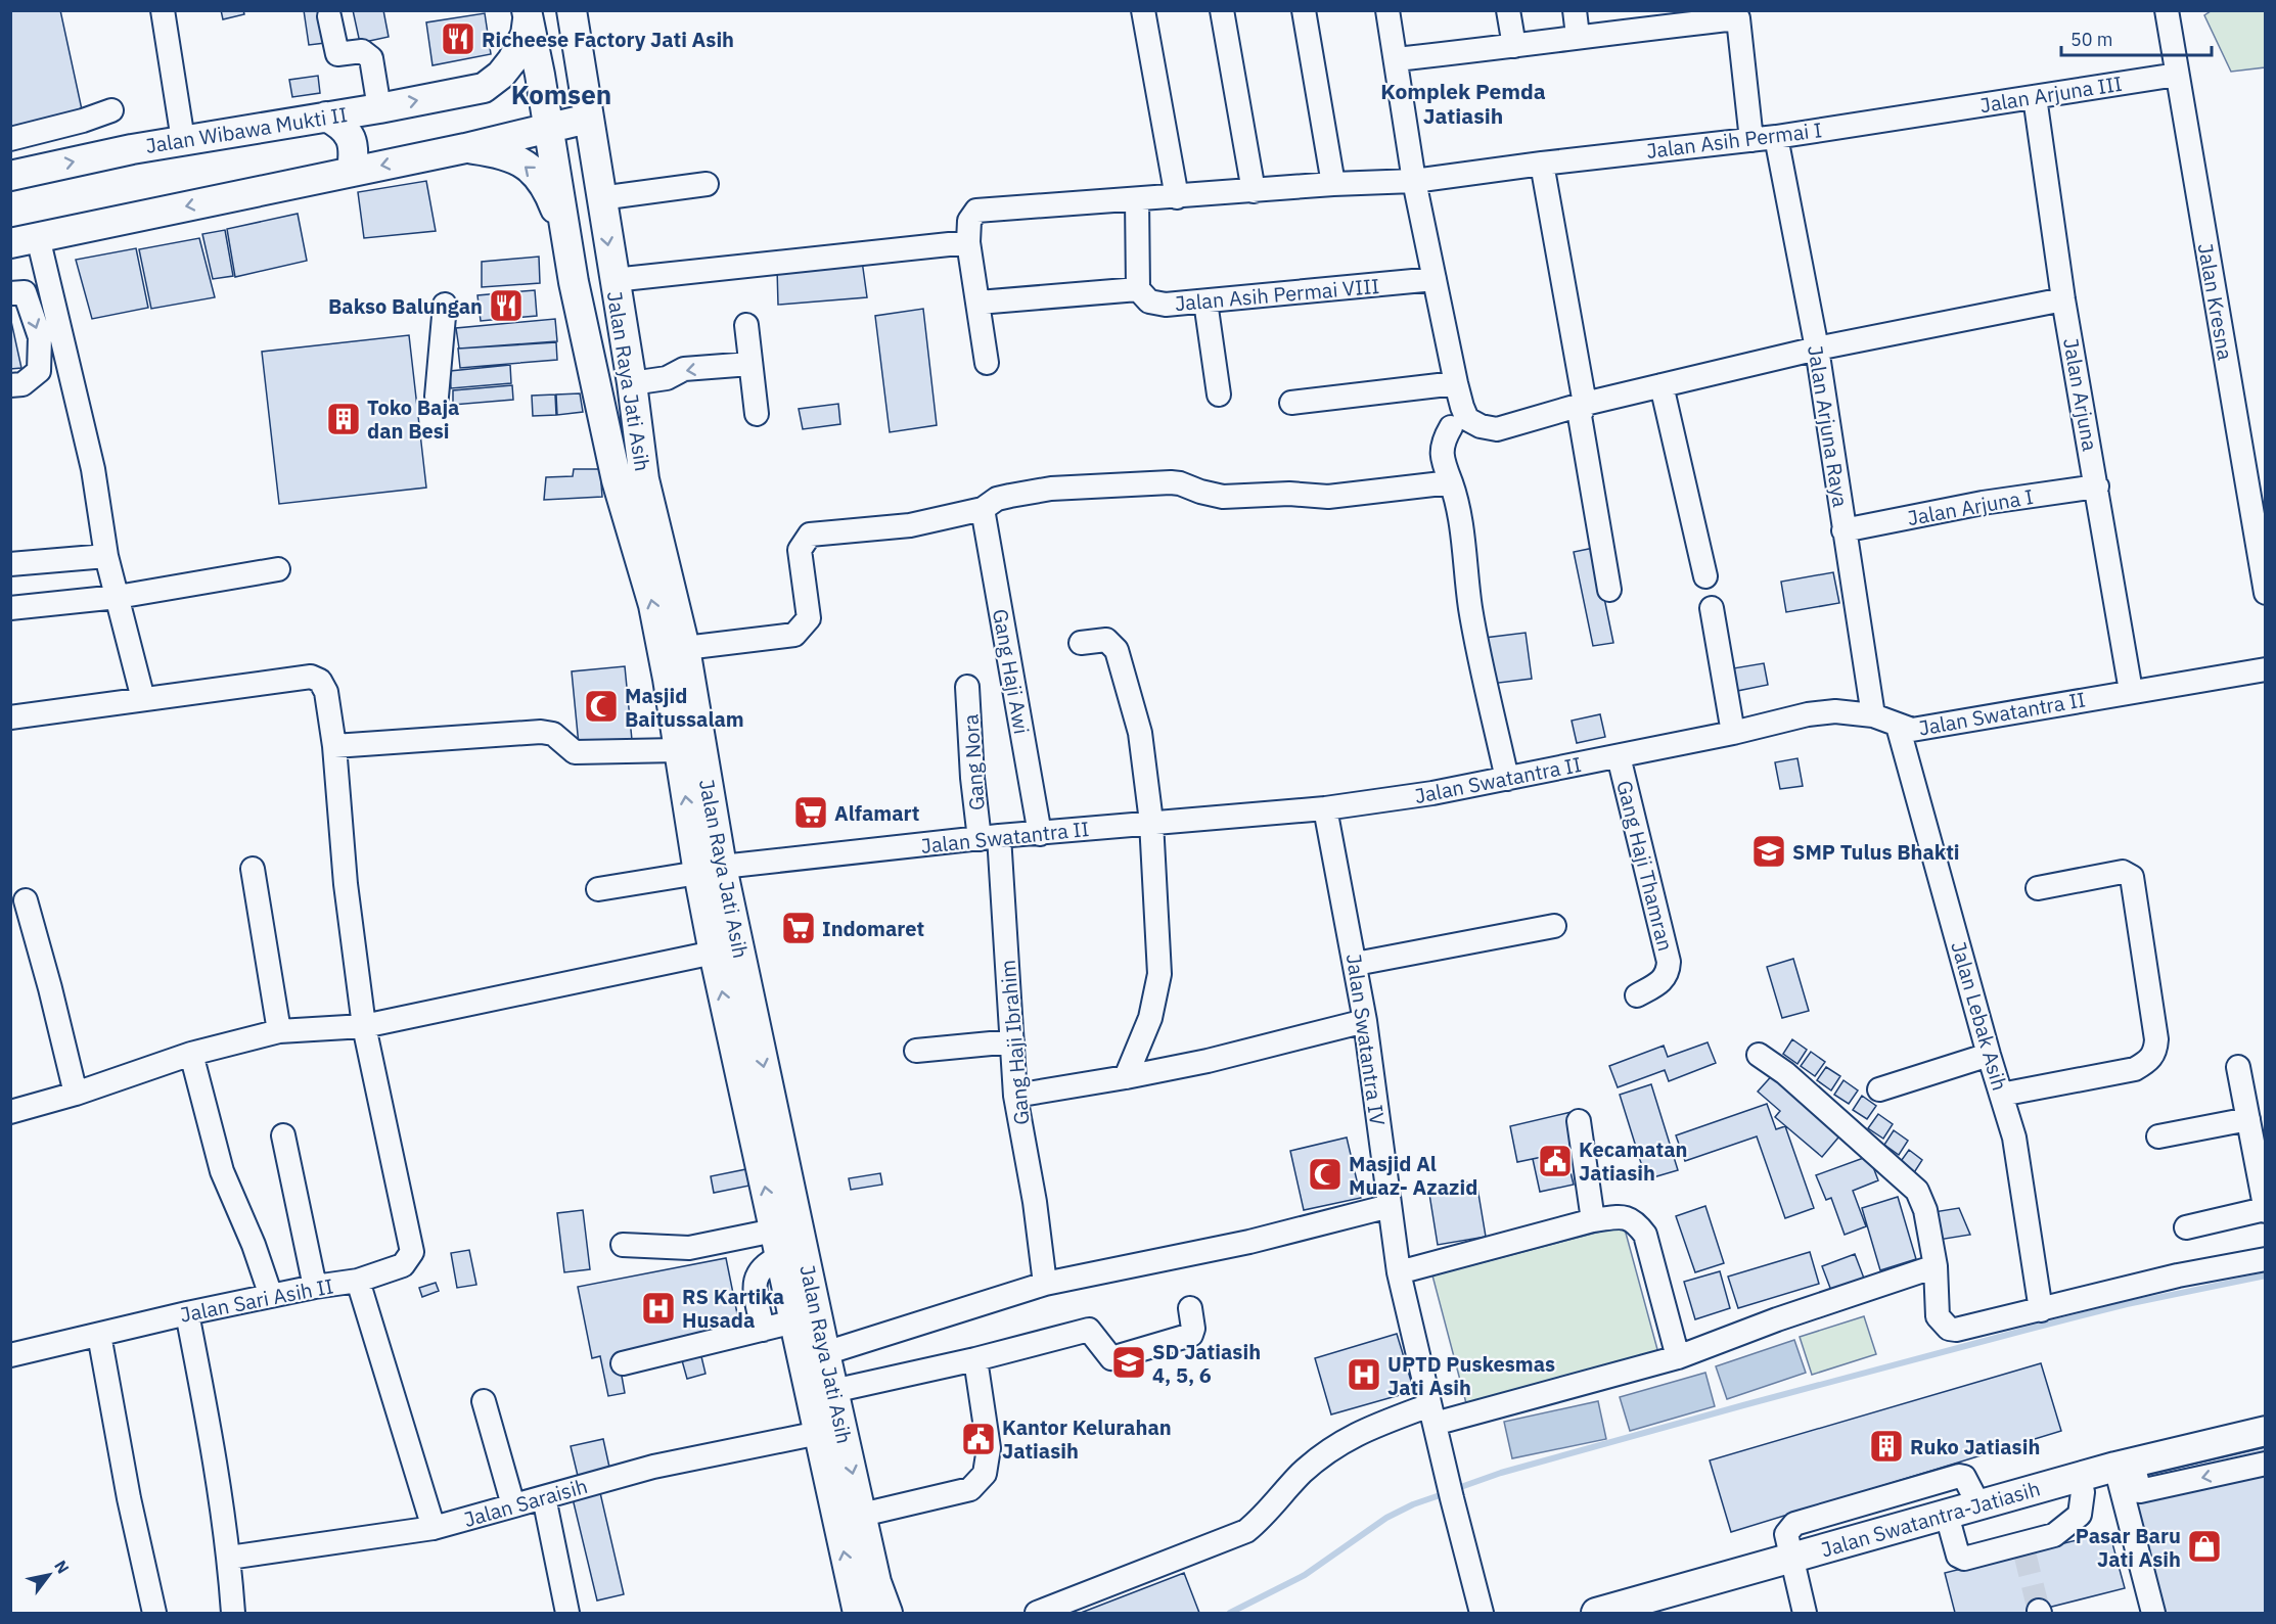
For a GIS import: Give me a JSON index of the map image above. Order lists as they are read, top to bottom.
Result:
{
  "streets": {
    "main road": ["Jalan Wibawa Mukti II", "Jalan Raya Jati Asih", "Jalan Swatantra-Jatiasih"],
    "street": [
      "Jalan Arjuna III",
      "Jalan Asih Permai I",
      "Jalan Asih Permai VIII",
      "Jalan Kresna",
      "Jalan Arjuna",
      "Jalan Arjuna Raya",
      "Jalan Arjuna I",
      "Gang Haji Awi",
      "Jalan Swatantra II",
      "Gang Nora",
      "Gang Haji Thamran",
      "Jalan Lebak Asih",
      "Jalan Swatantra IV",
      "Gang Haji Ibrahim",
      "Jalan Sari Asih II",
      "Jalan Saraisih"
    ]
  },
  "crossings": [
    ["Jalan Arjuna III", "Jalan Asih Permai I"],
    ["Jalan Arjuna III", "Jalan Kresna"],
    ["Jalan Arjuna III", "Jalan Arjuna"],
    ["Jalan Wibawa Mukti II", "Jalan Raya Jati Asih"],
    ["Jalan Asih Permai I", "Jalan Arjuna Raya"],
    ["Jalan Raya Jati Asih", "Jalan Swatantra II"],
    ["Jalan Raya Jati Asih", "Jalan Saraisih"],
    ["Jalan Arjuna", "Jalan Arjuna I"],
    ["Jalan Arjuna", "Jalan Swatantra II"],
    ["Jalan Arjuna Raya", "Jalan Arjuna I"],
    ["Jalan Arjuna Raya", "Jalan Swatantra II"],
    ["Gang Haji Awi", "Jalan Swatantra II"],
    ["Jalan Swatantra II", "Gang Nora"],
    ["Jalan Swatantra II", "Gang Haji Thamran"],
    ["Jalan Swatantra II", "Jalan Lebak Asih"],
    ["Jalan Swatantra II", "Jalan Swatantra IV"],
    ["Jalan Swatantra II", "Gang Haji Ibrahim"],
    ["Gang Nora", "Gang Haji Ibrahim"],
    ["Jalan Sari Asih II", "Jalan Saraisih"]
  ],
  "districts": ["Komplek Pemda Jatiasih", "Komsen"],
  "places": {
    "restaurant": ["Richeese Factory Jati Asih", "Bakso Balungan"],
    "building": ["Toko Baja dan Besi", "Ruko Jatiasih"],
    "mosque": ["Masjid Baitussalam", "Masjid Al Muaz- Azazid"],
    "supermarket": ["Alfamart", "Indomaret"],
    "school or university": ["SMP Tulus Bhakti", "SD Jatiasih 4, 5, 6"],
    "public building": ["Kecamatan Jatiasih", "Kantor Kelurahan Jatiasih"],
    "hospital": ["RS Kartika Husada", "UPTD Puskesmas Jati Asih"],
    "shop": ["Pasar Baru Jati Asih"]
  },
  "scale_bar": "50 m",
  "north": "top right"
}
